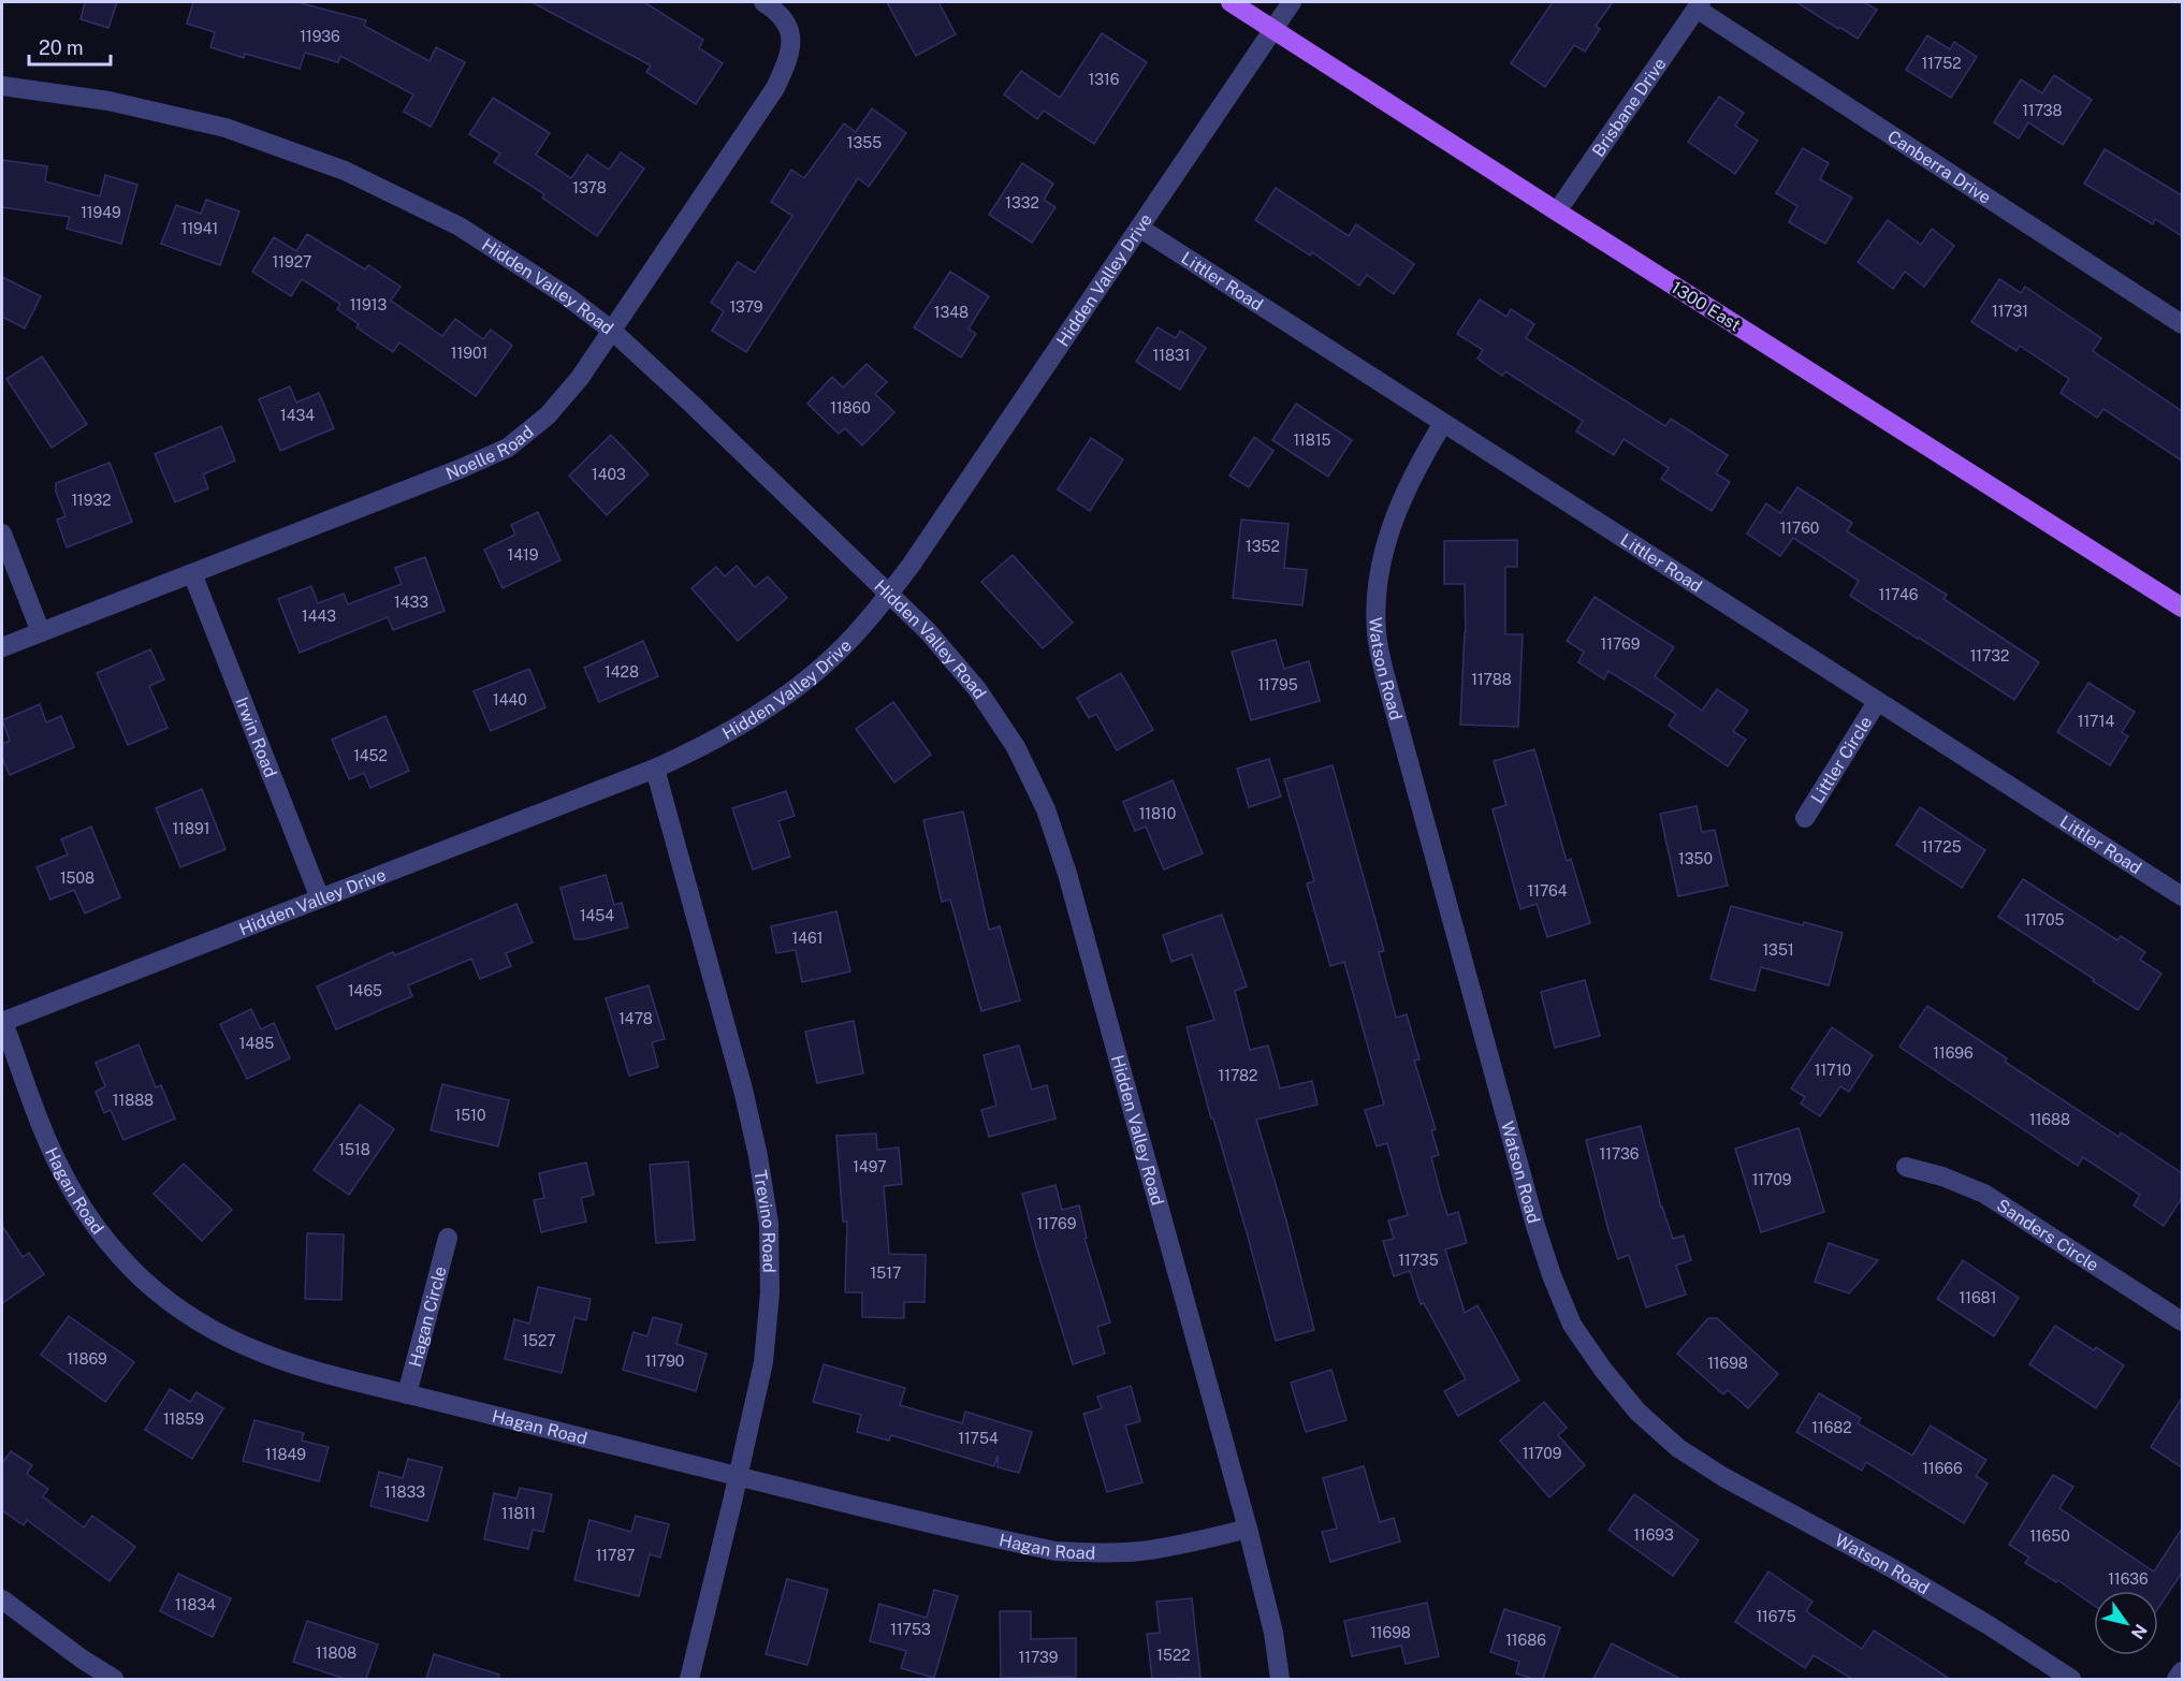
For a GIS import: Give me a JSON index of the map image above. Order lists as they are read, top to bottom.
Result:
{
  "streets": {
    "main road": ["1300 East"],
    "street": [
      "Brisbane Drive",
      "Canberra Drive",
      "Hidden Valley Drive",
      "Littler Road",
      "Hidden Valley Road",
      "Noelle Road",
      "Watson Road",
      "Irwin Road",
      "Littler Circle",
      "Hagan Road",
      "Trevino Road",
      "Sanders Circle",
      "Hagan Circle"
    ]
  },
  "crossings": [
    ["Brisbane Drive", "Canberra Drive"],
    ["Brisbane Drive", "1300 East"],
    ["Hidden Valley Drive", "Littler Road"],
    ["Hidden Valley Drive", "Hidden Valley Road"],
    ["Hidden Valley Drive", "1300 East"],
    ["Hidden Valley Drive", "Irwin Road"],
    ["Hidden Valley Drive", "Hagan Road"],
    ["Hidden Valley Drive", "Trevino Road"],
    ["Littler Road", "Watson Road"],
    ["Littler Road", "Littler Circle"],
    ["Hidden Valley Road", "Noelle Road"],
    ["Hidden Valley Road", "Hagan Road"],
    ["Noelle Road", "Irwin Road"],
    ["Hagan Road", "Trevino Road"],
    ["Hagan Road", "Hagan Circle"]
  ],
  "house_numbers": [
    "11936",
    "11752",
    "1316",
    "11738",
    "1355",
    "1378",
    "1332",
    "11949",
    "11941",
    "11927",
    "11913",
    "1379",
    "11731",
    "1348",
    "11901",
    "11831",
    "11860",
    "1434",
    "11815",
    "1403",
    "11932",
    "11760",
    "1352",
    "1419",
    "11746",
    "1433",
    "1443",
    "11769",
    "11732",
    "1428",
    "11788",
    "11795",
    "1440",
    "11714",
    "1452",
    "11810",
    "11891",
    "11725",
    "1350",
    "1508",
    "11764",
    "1454",
    "11705",
    "1461",
    "1351",
    "1465",
    "1478",
    "1485",
    "11696",
    "11710",
    "11782",
    "11888",
    "1510",
    "11688",
    "1518",
    "11736",
    "1497",
    "11709",
    "11769",
    "11735",
    "1517",
    "11681",
    "1527",
    "11869",
    "11790",
    "11698",
    "11859",
    "11682",
    "11754",
    "11709",
    "11849",
    "11666",
    "11833",
    "11811",
    "11693",
    "11650",
    "11787",
    "11636",
    "11834",
    "11675",
    "11753",
    "11698",
    "11686",
    "11808",
    "1522",
    "11739"
  ],
  "scale_bar": "20 m",
  "north": "bottom right"
}
